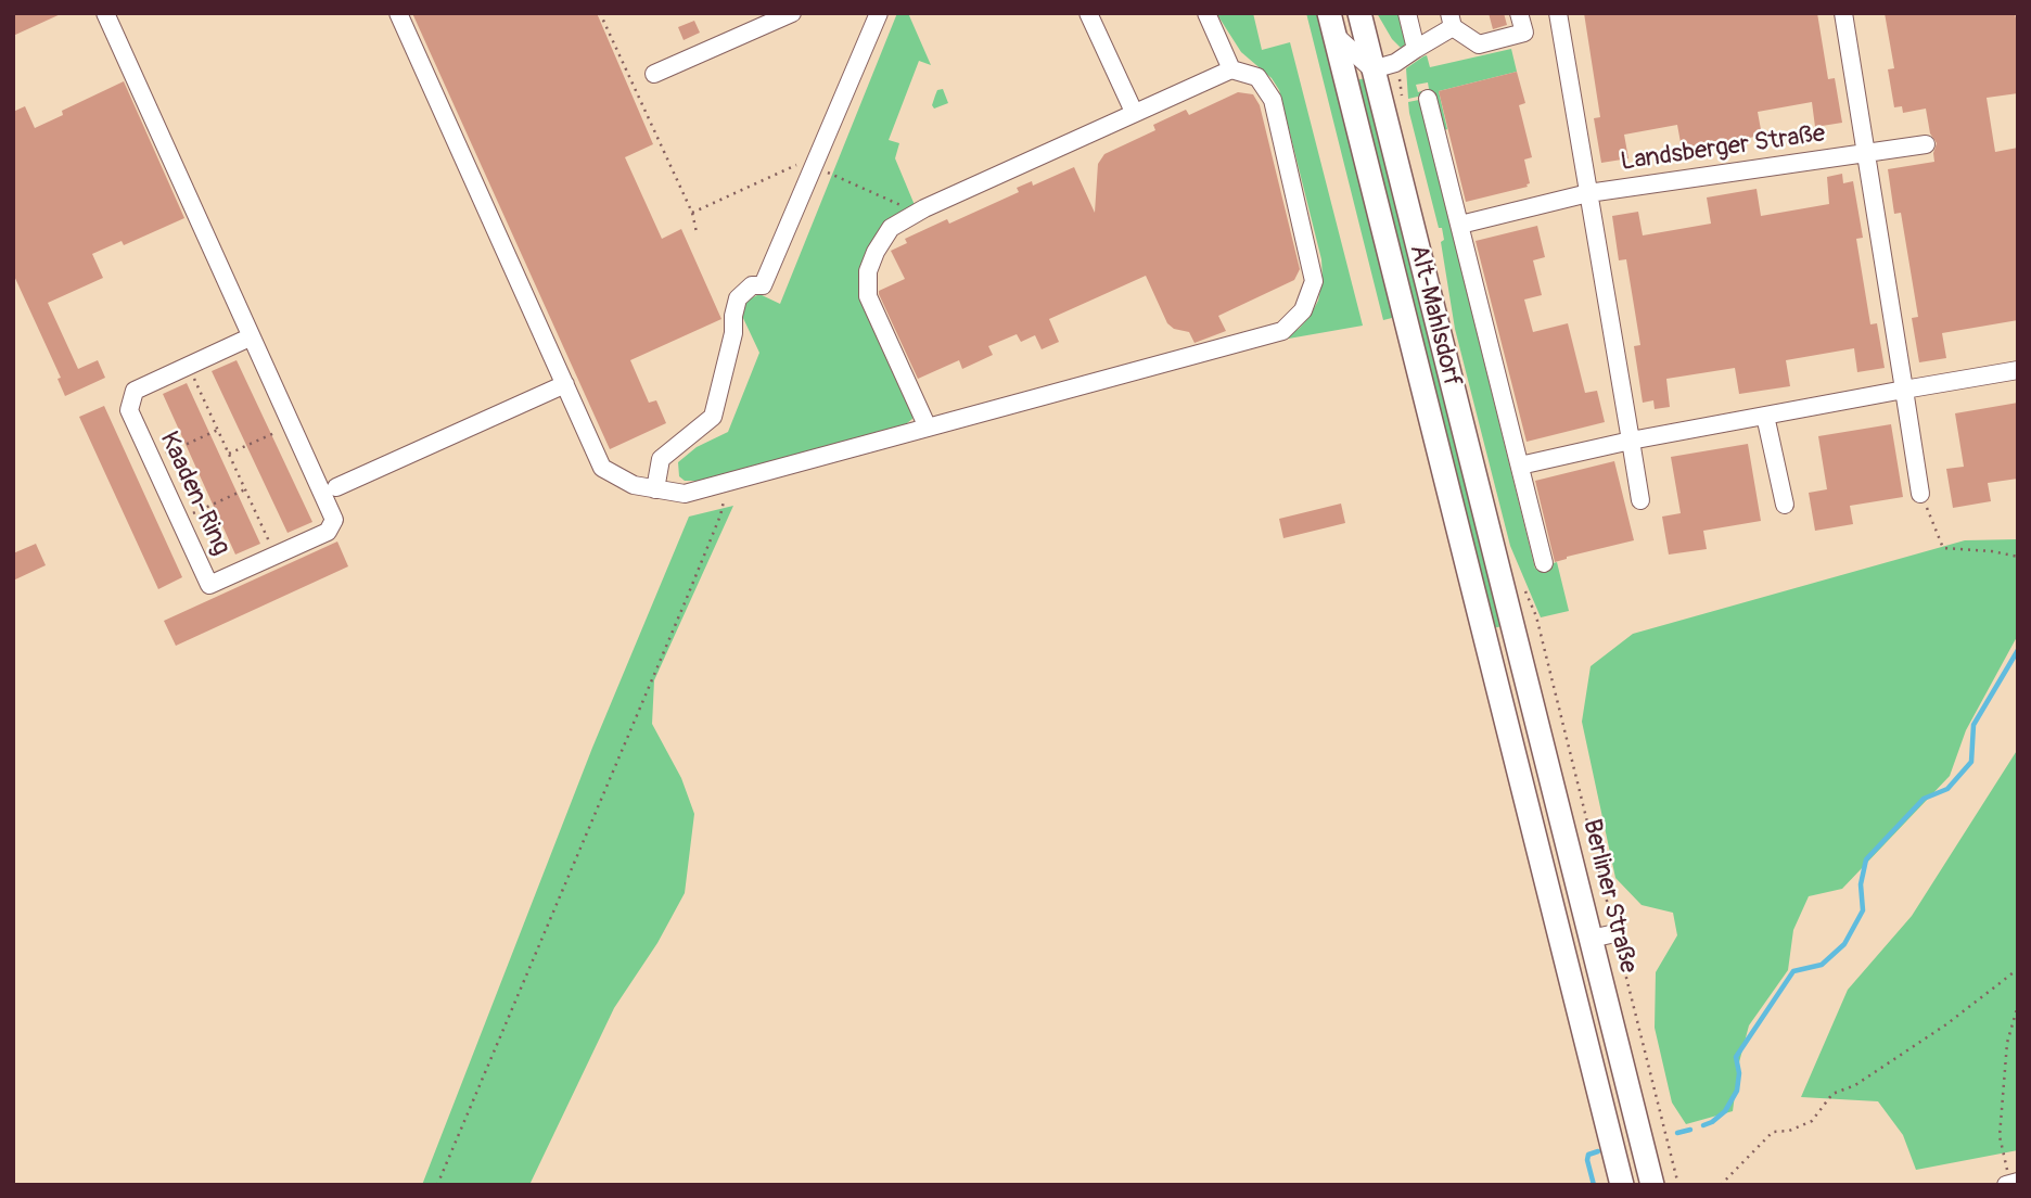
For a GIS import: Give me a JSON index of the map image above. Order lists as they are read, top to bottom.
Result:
{
  "streets": {
    "main road": ["Alt-Mahlsdorf", "Berliner Straße"],
    "street": ["Landsberger Straße", "Kaaden-Ring"]
  },
  "crossings": [
    ["Alt-Mahlsdorf", "Berliner Straße"]
  ]
}
